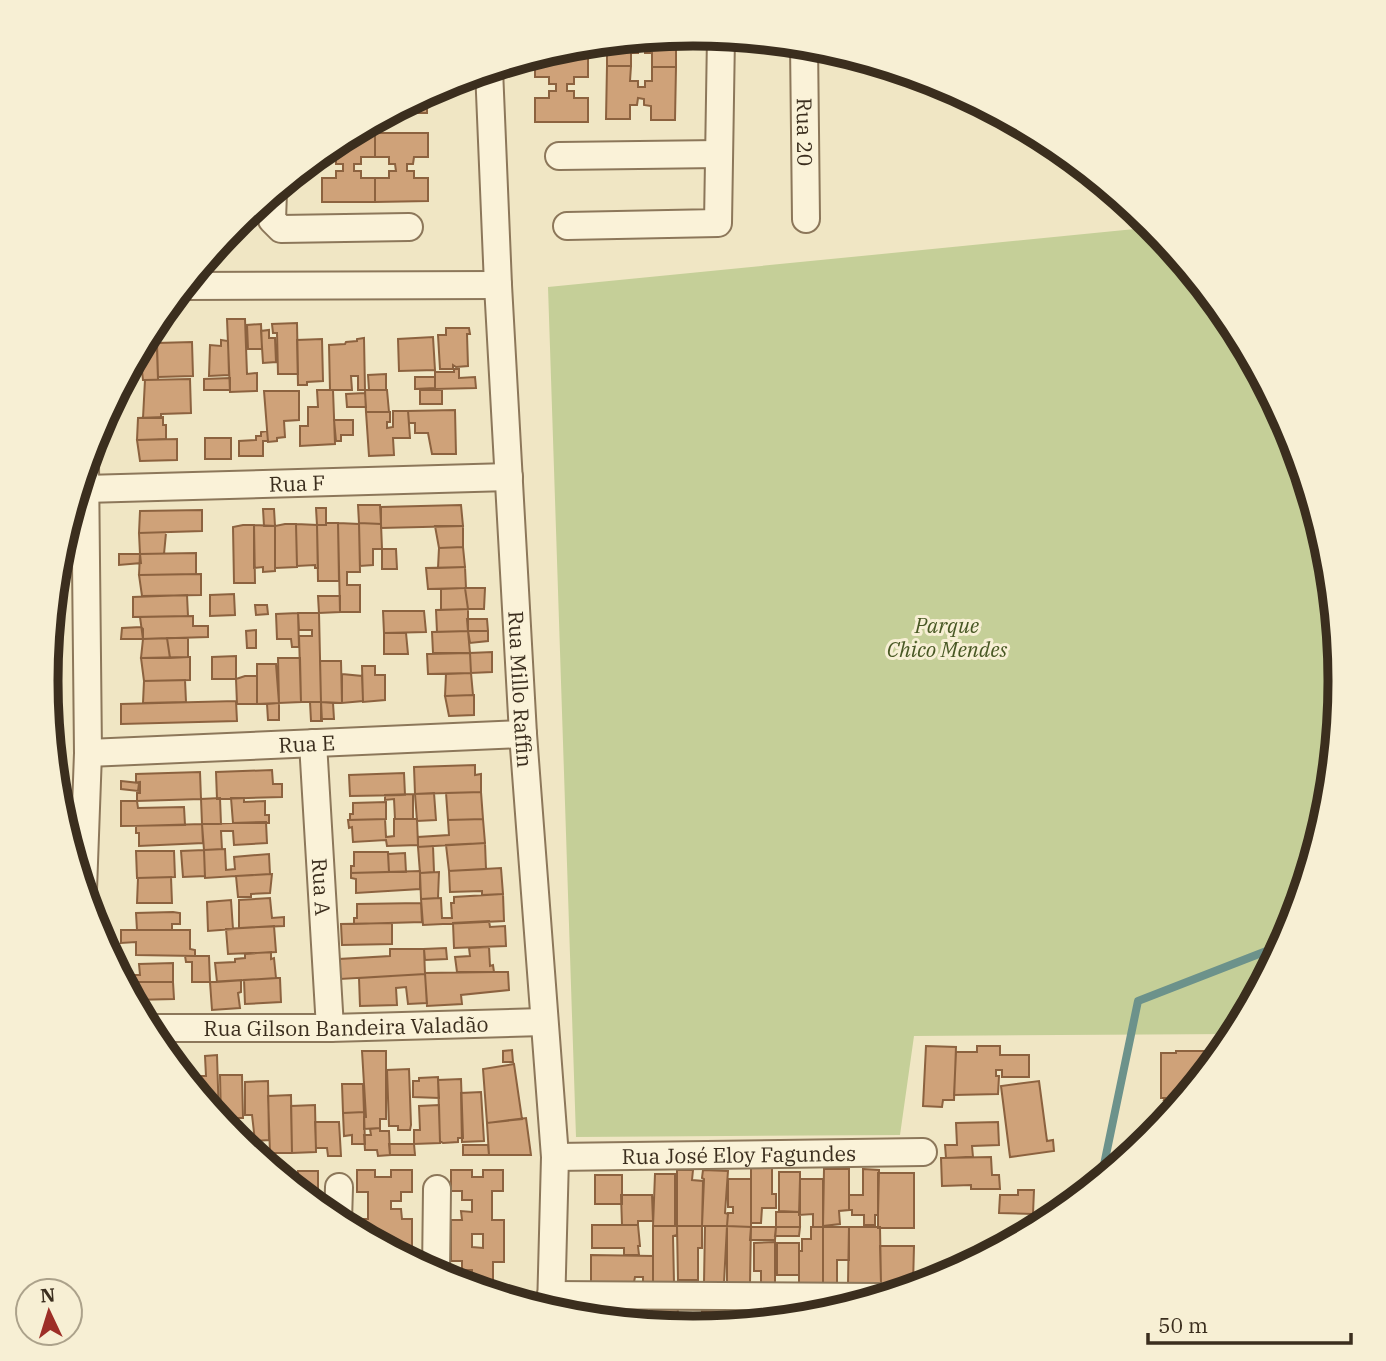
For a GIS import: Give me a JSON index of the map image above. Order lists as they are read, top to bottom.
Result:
{
  "streets": {
    "street": [
      "Rua 20",
      "Rua F",
      "Rua Millo Raffin",
      "Rua E",
      "Rua A",
      "Rua Gilson Bandeira Valadão",
      "Rua José Eloy Fagundes"
    ]
  },
  "crossings": [
    ["Rua F", "Rua Millo Raffin"],
    ["Rua Millo Raffin", "Rua E"],
    ["Rua Millo Raffin", "Rua Gilson Bandeira Valadão"],
    ["Rua Millo Raffin", "Rua José Eloy Fagundes"],
    ["Rua E", "Rua A"],
    ["Rua A", "Rua Gilson Bandeira Valadão"]
  ],
  "parks": ["Parque Chico Mendes"],
  "scale_bar": "50 m",
  "north": "top"
}
